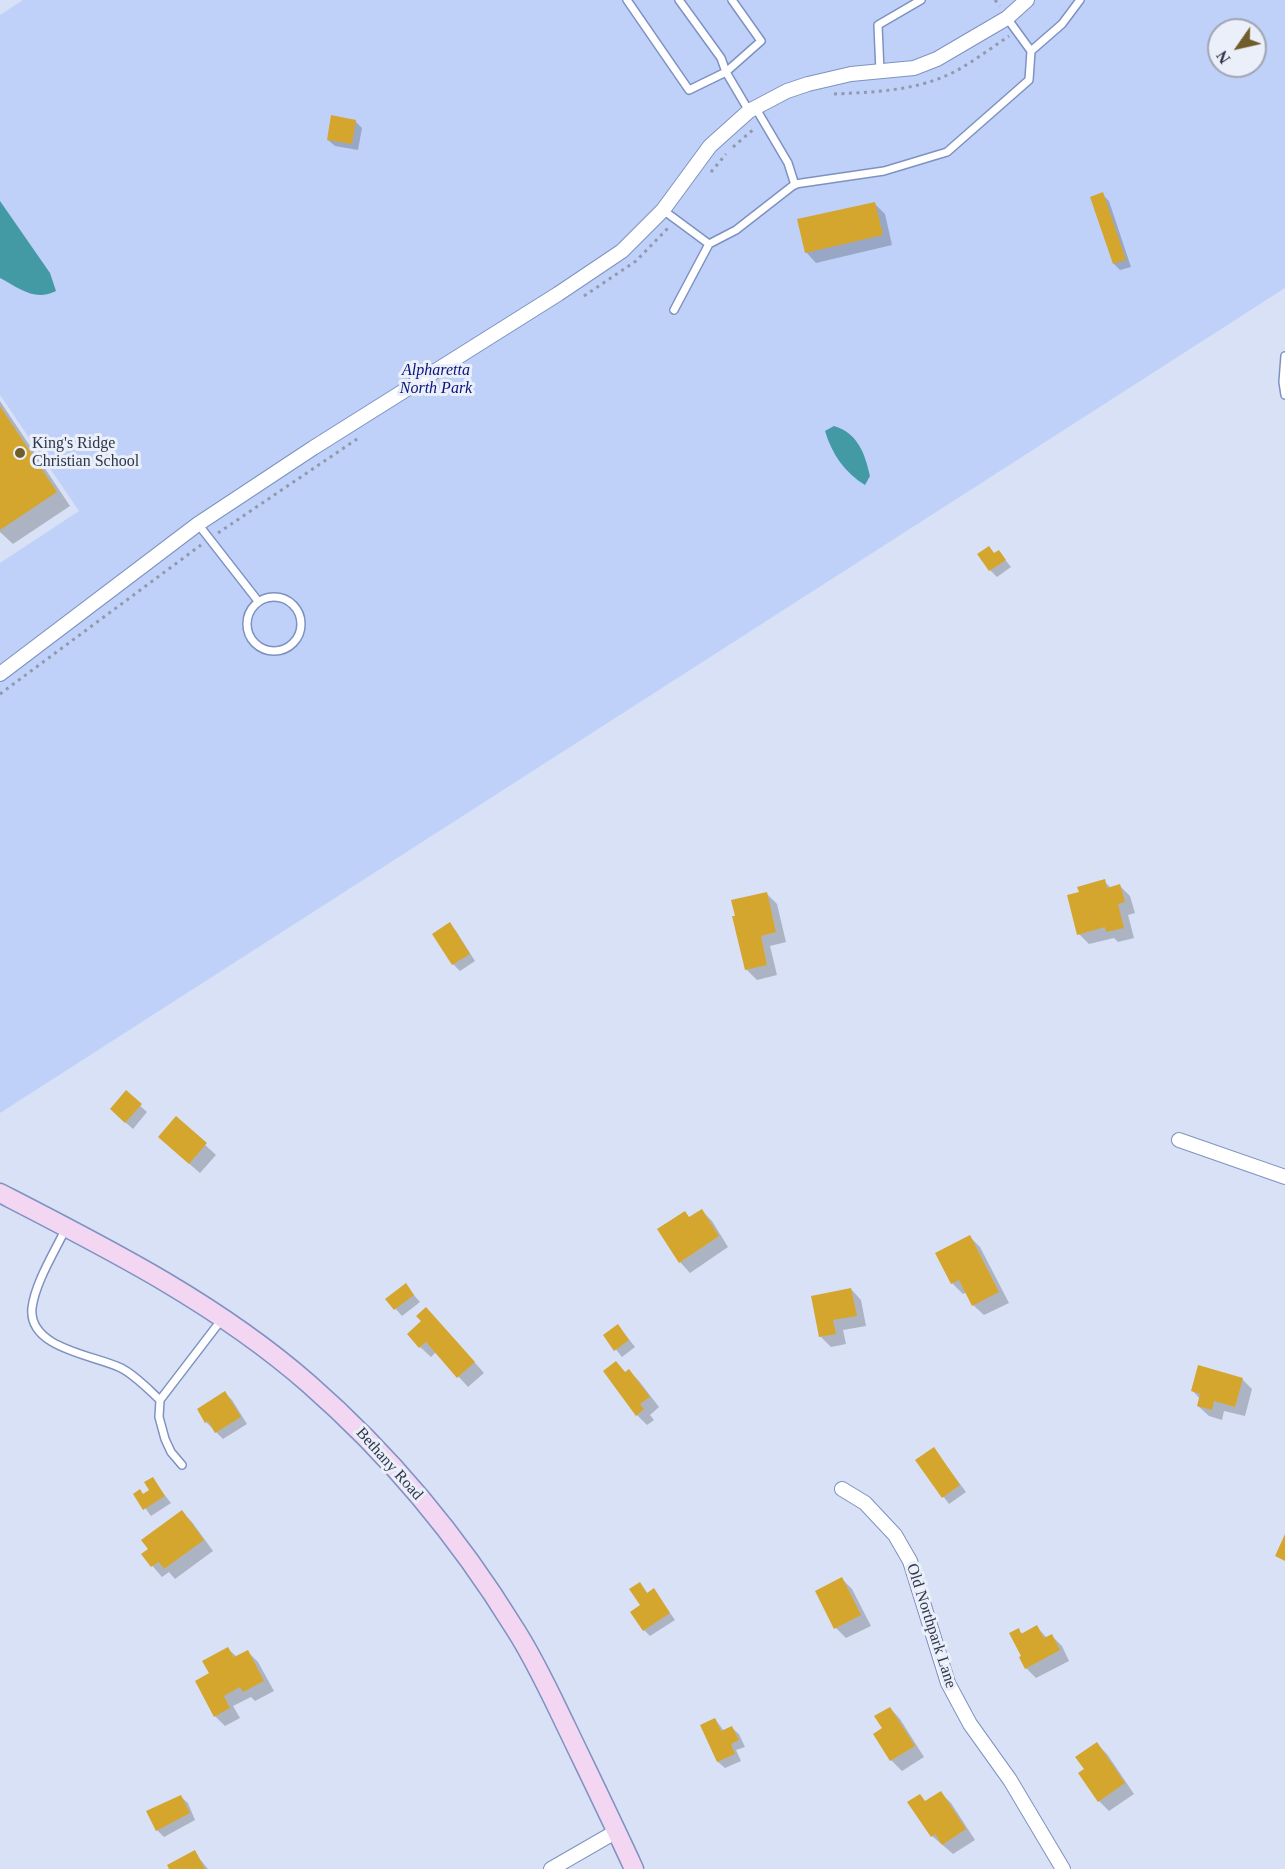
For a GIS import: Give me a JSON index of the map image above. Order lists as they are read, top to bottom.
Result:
{
  "streets": {
    "street": ["Bethany Road", "Old Northpark Lane"]
  },
  "parks": ["Alpharetta North Park"],
  "places": ["King's Ridge Christian School"],
  "north": "bottom left"
}
